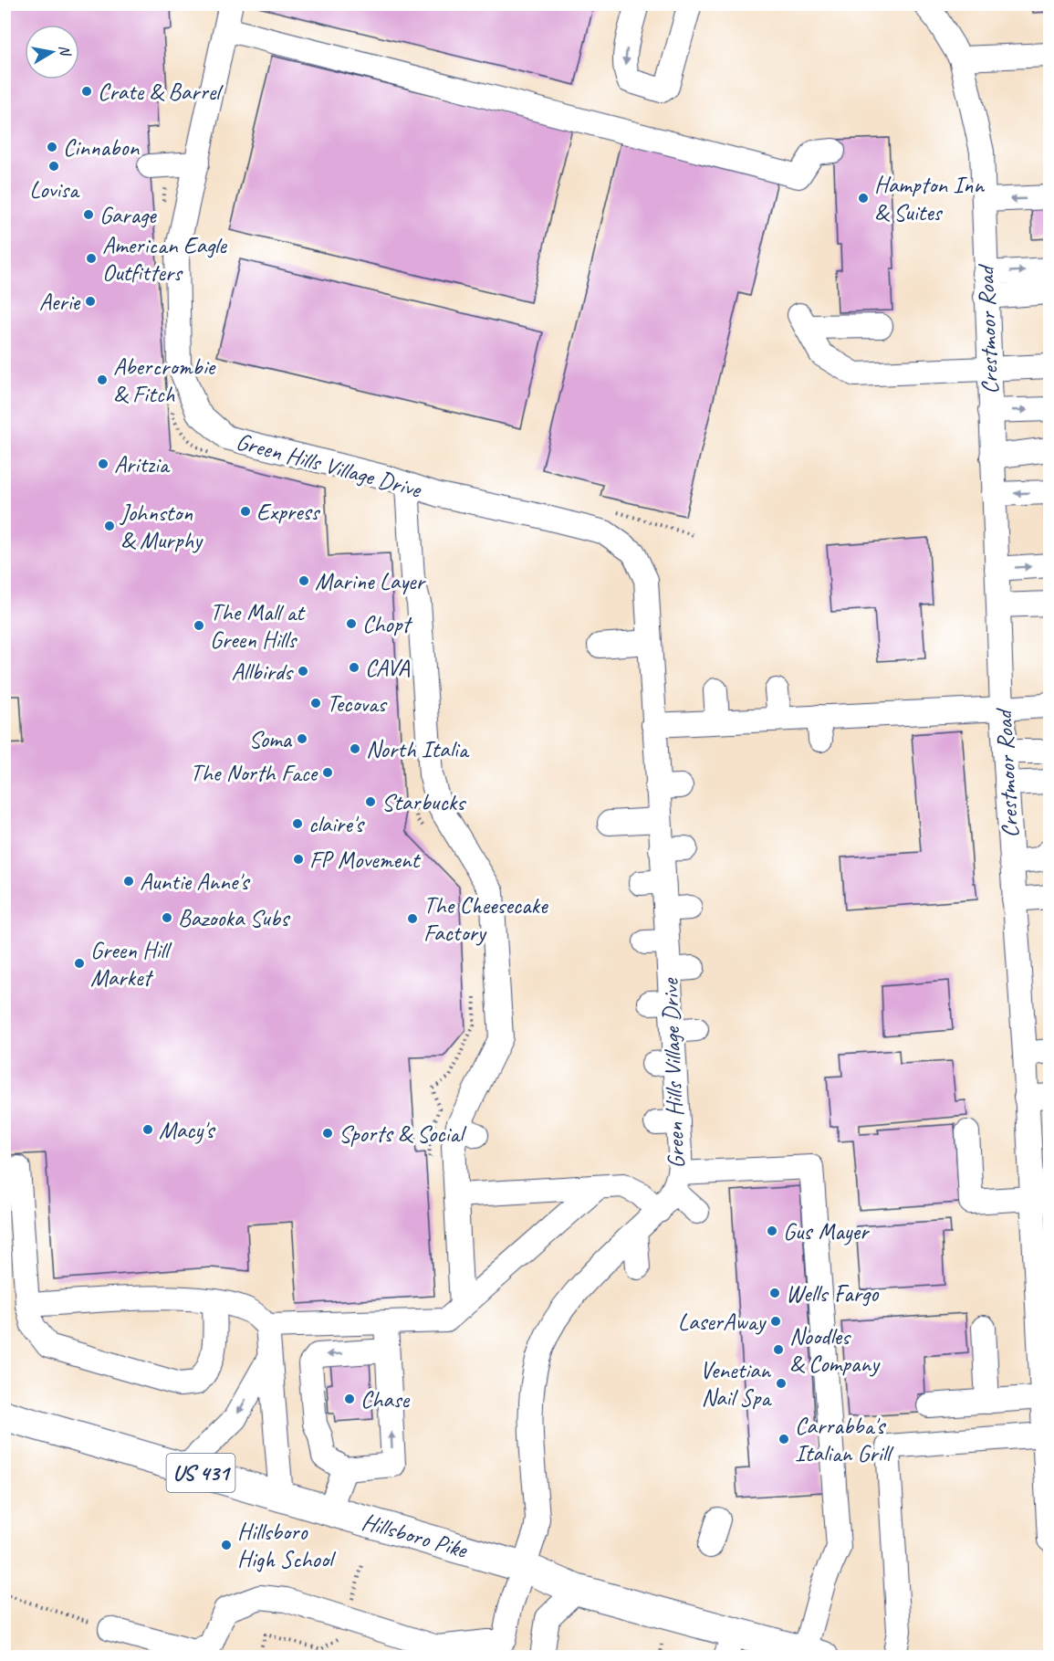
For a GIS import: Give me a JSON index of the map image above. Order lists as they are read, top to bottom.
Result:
{
  "streets": {
    "main road": ["US 431", "Hillsboro Pike"],
    "street": ["Crestmoor Road", "Green Hills Village Drive"]
  },
  "crossings": [
    ["Green Hills Village Drive", "Hillsboro Pike"]
  ],
  "places": [
    "Crate & Barrel",
    "Cinnabon",
    "Lovisa",
    "Hampton Inn & Suites",
    "Garage",
    "American Eagle Outfitters",
    "Aerie",
    "Abercrombie & Fitch",
    "Aritzia",
    "Express",
    "Johnston & Murphy",
    "Marine Layer",
    "Chopt",
    "The Mall at Green Hills",
    "CAVA",
    "Allbirds",
    "Tecovas",
    "Soma",
    "North Italia",
    "The North Face",
    "Starbucks",
    "claire's",
    "FP Movement",
    "Auntie Anne's",
    "Bazooka Subs",
    "The Cheesecake Factory",
    "Green Hill Market",
    "Macy's",
    "Sports & Social",
    "Gus Mayer",
    "Wells Fargo",
    "LaserAway",
    "Noodles & Company",
    "Venetian Nail Spa",
    "Chase",
    "Carrabba's Italian Grill",
    "Hillsboro High School"
  ],
  "north": "right"
}
